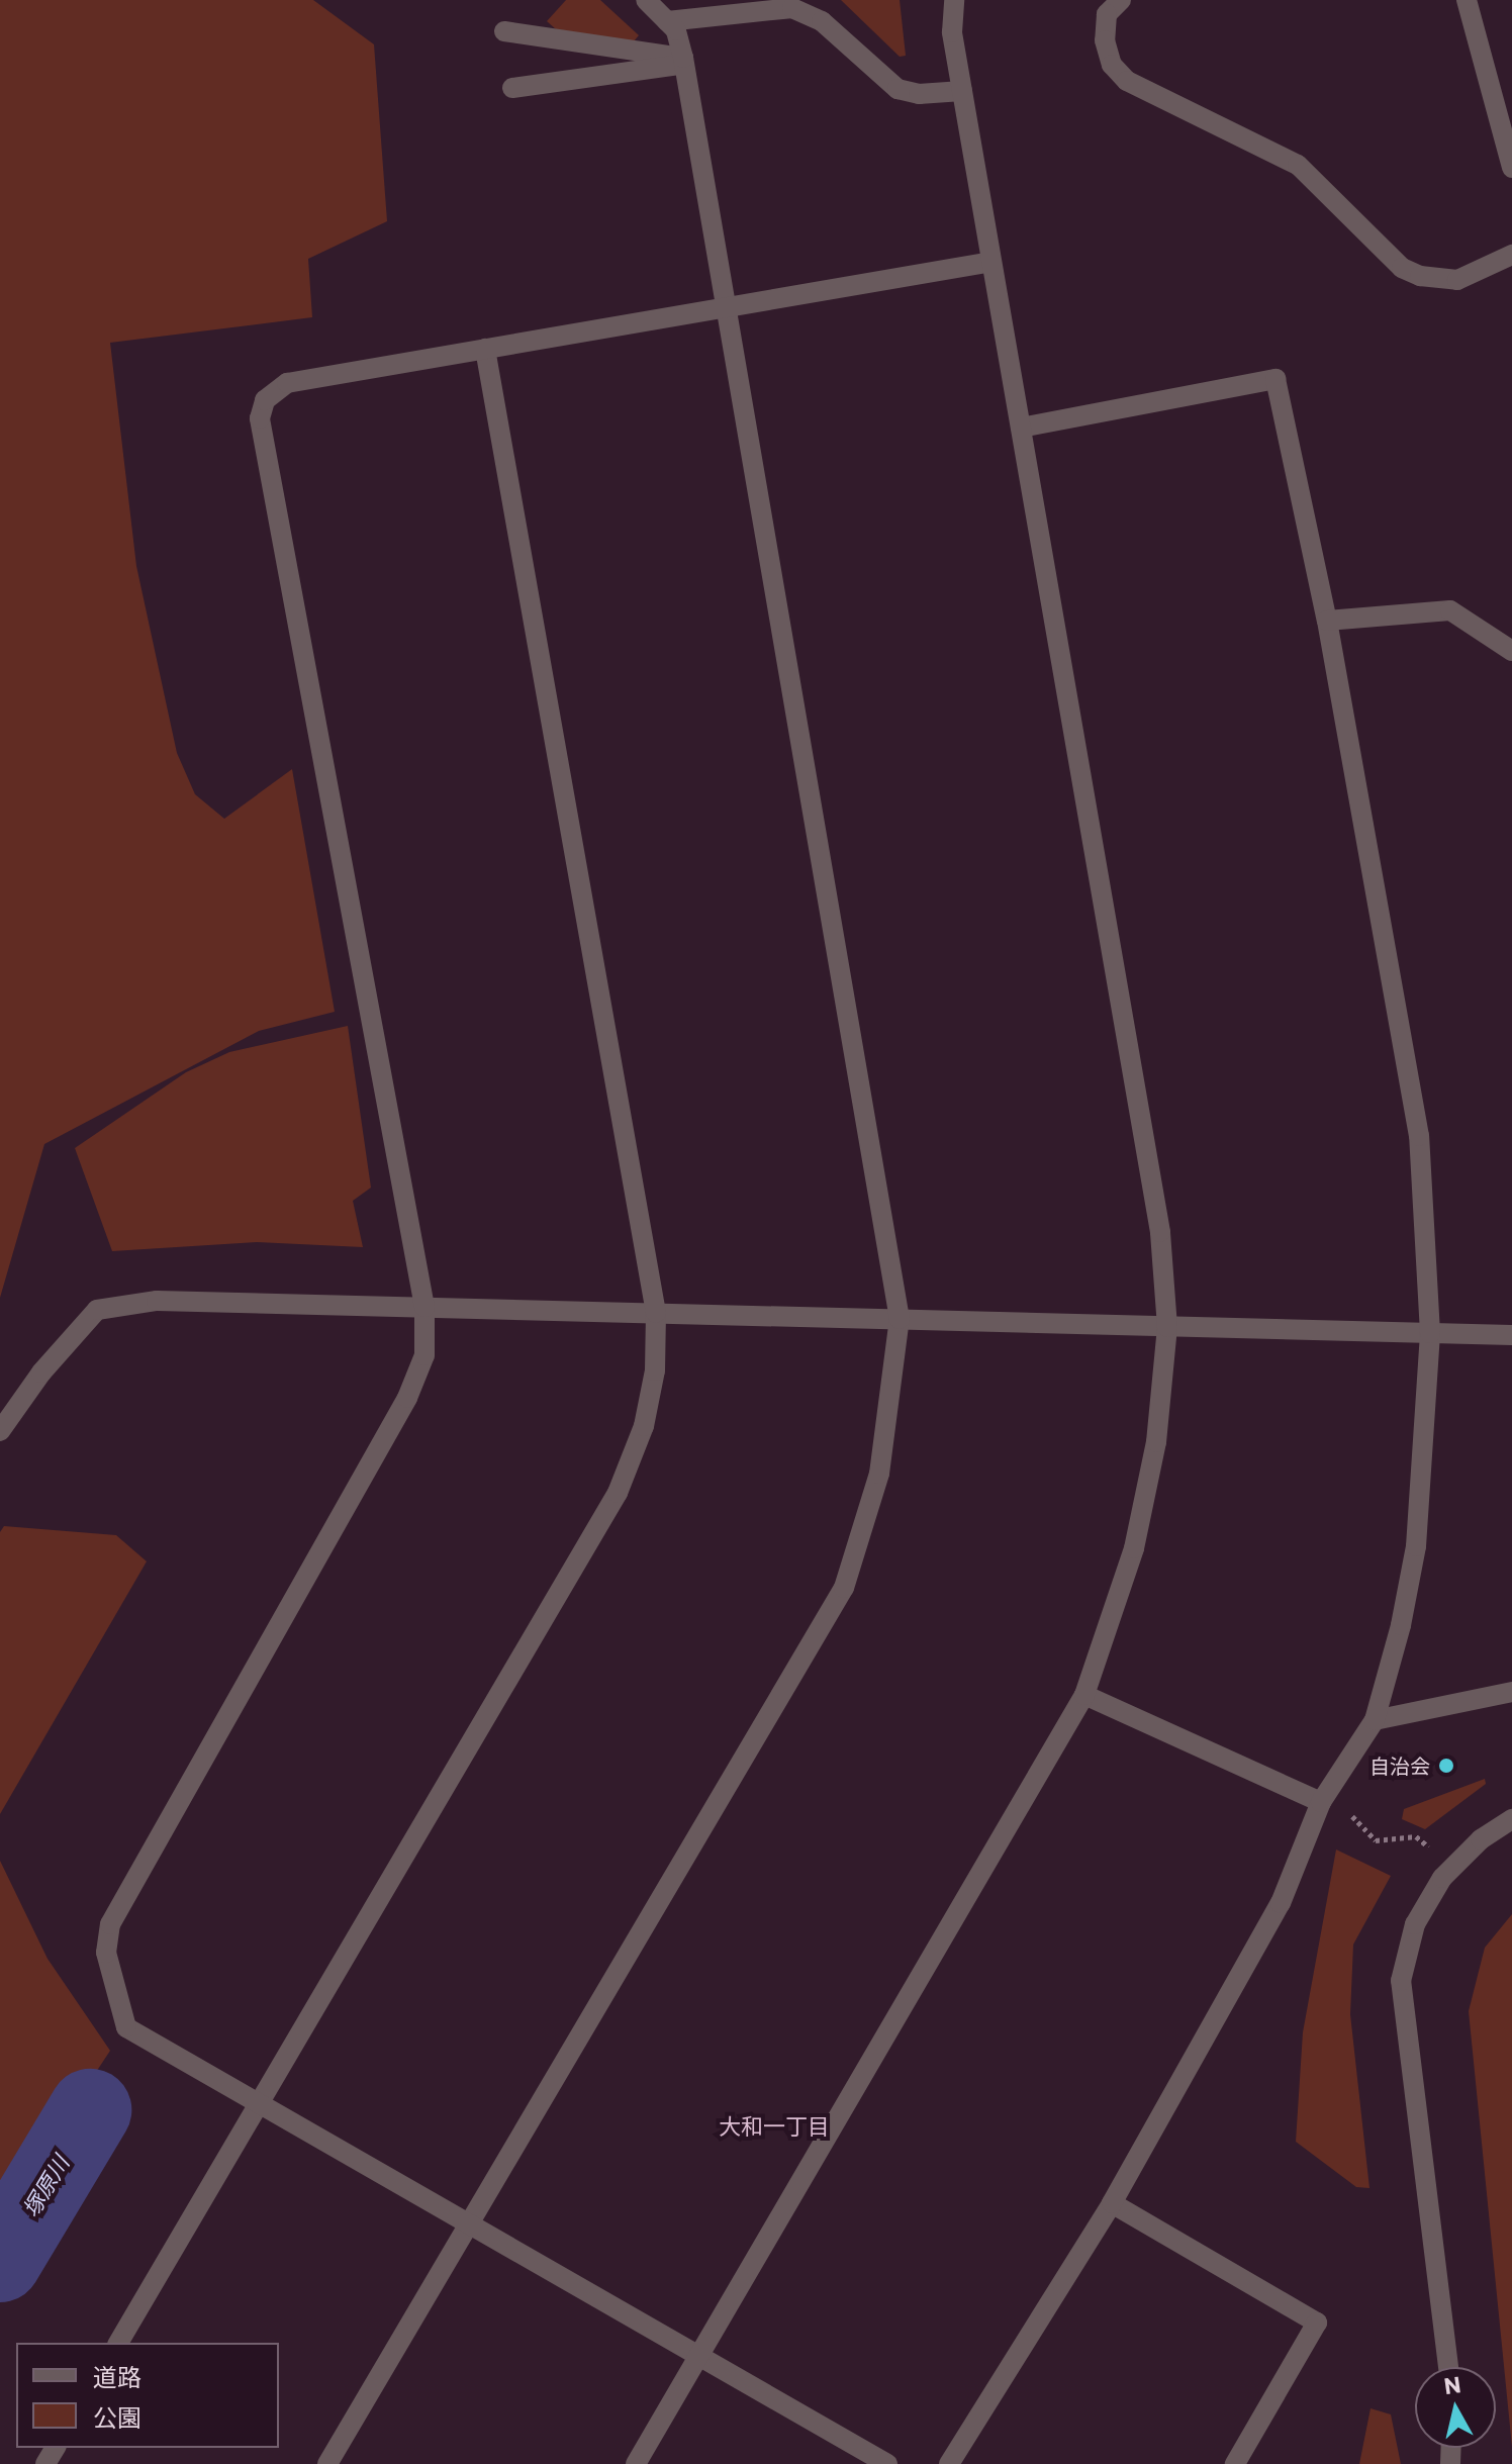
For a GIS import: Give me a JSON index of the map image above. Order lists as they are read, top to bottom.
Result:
{
  "districts": ["大和一丁目"],
  "water": ["塚原川"],
  "places": ["自治会"],
  "legend": ["道路", "公園"],
  "north": "top"
}
